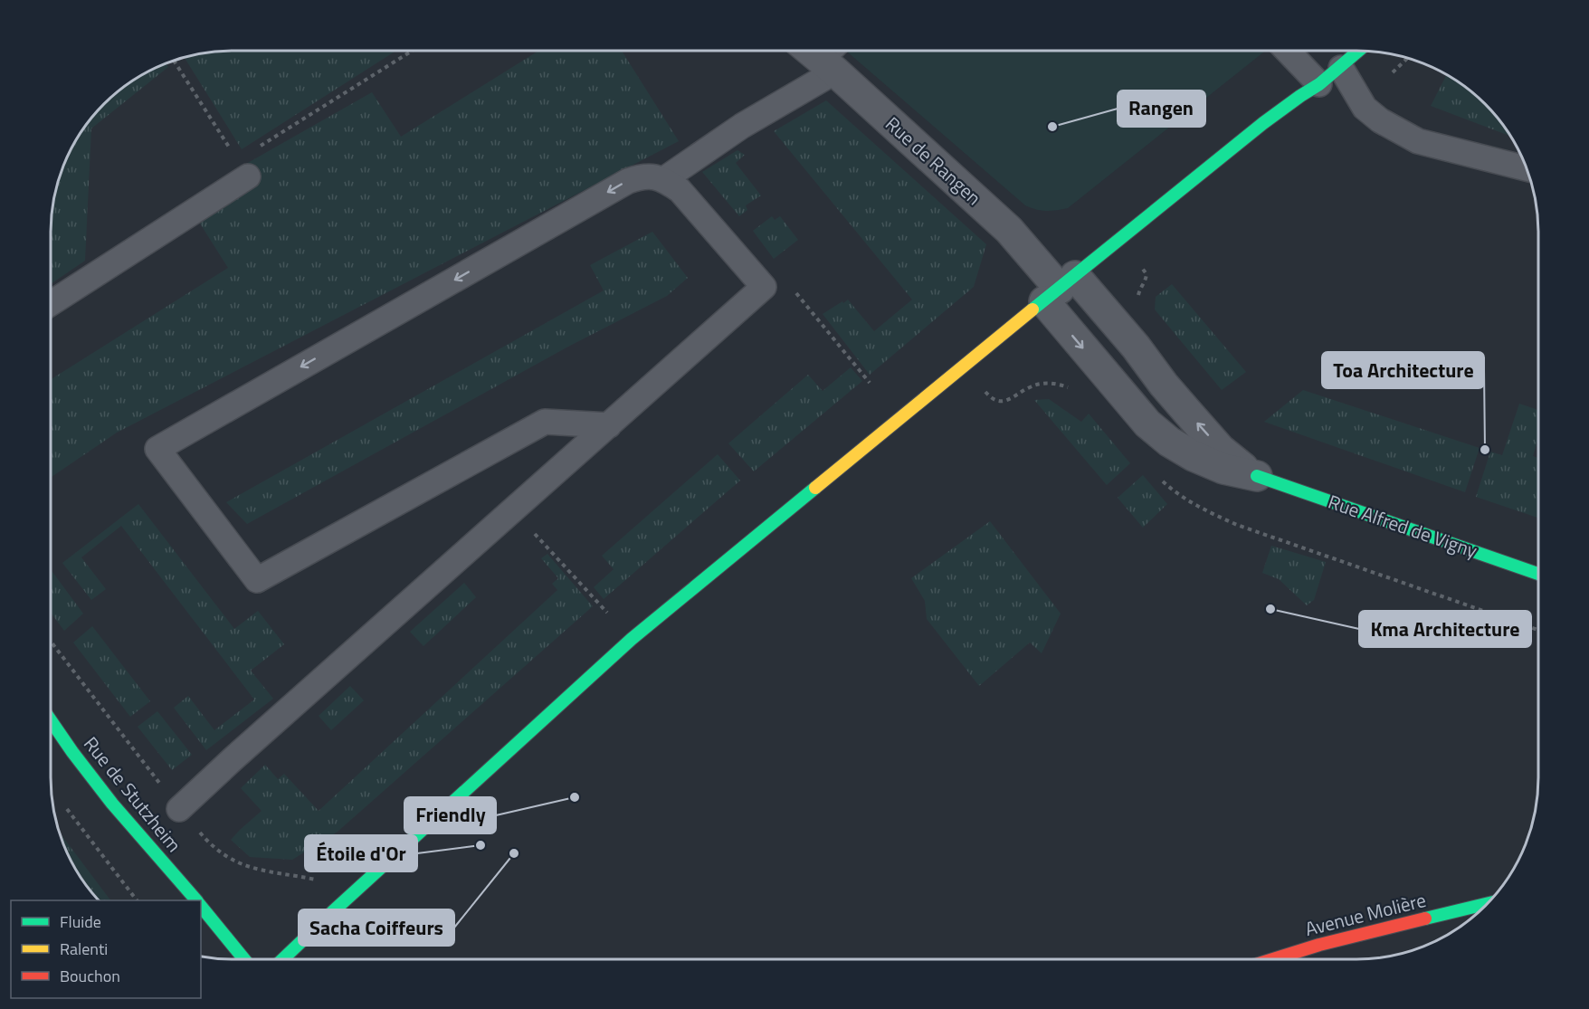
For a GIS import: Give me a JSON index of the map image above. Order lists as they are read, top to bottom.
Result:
{
  "streets": {
    "main road": ["Rue Alfred de Vigny", "Rue de Stutzheim", "Avenue Molière"],
    "street": ["Rue de Rangen"]
  },
  "crossings": [
    ["Rue de Rangen", "Rue Alfred de Vigny"]
  ],
  "places": [
    "Rangen",
    "Toa Architecture",
    "Kma Architecture",
    "Friendly",
    "Étoile d'Or",
    "Sacha Coiffeurs"
  ],
  "legend": ["Fluide", "Ralenti", "Bouchon"]
}
